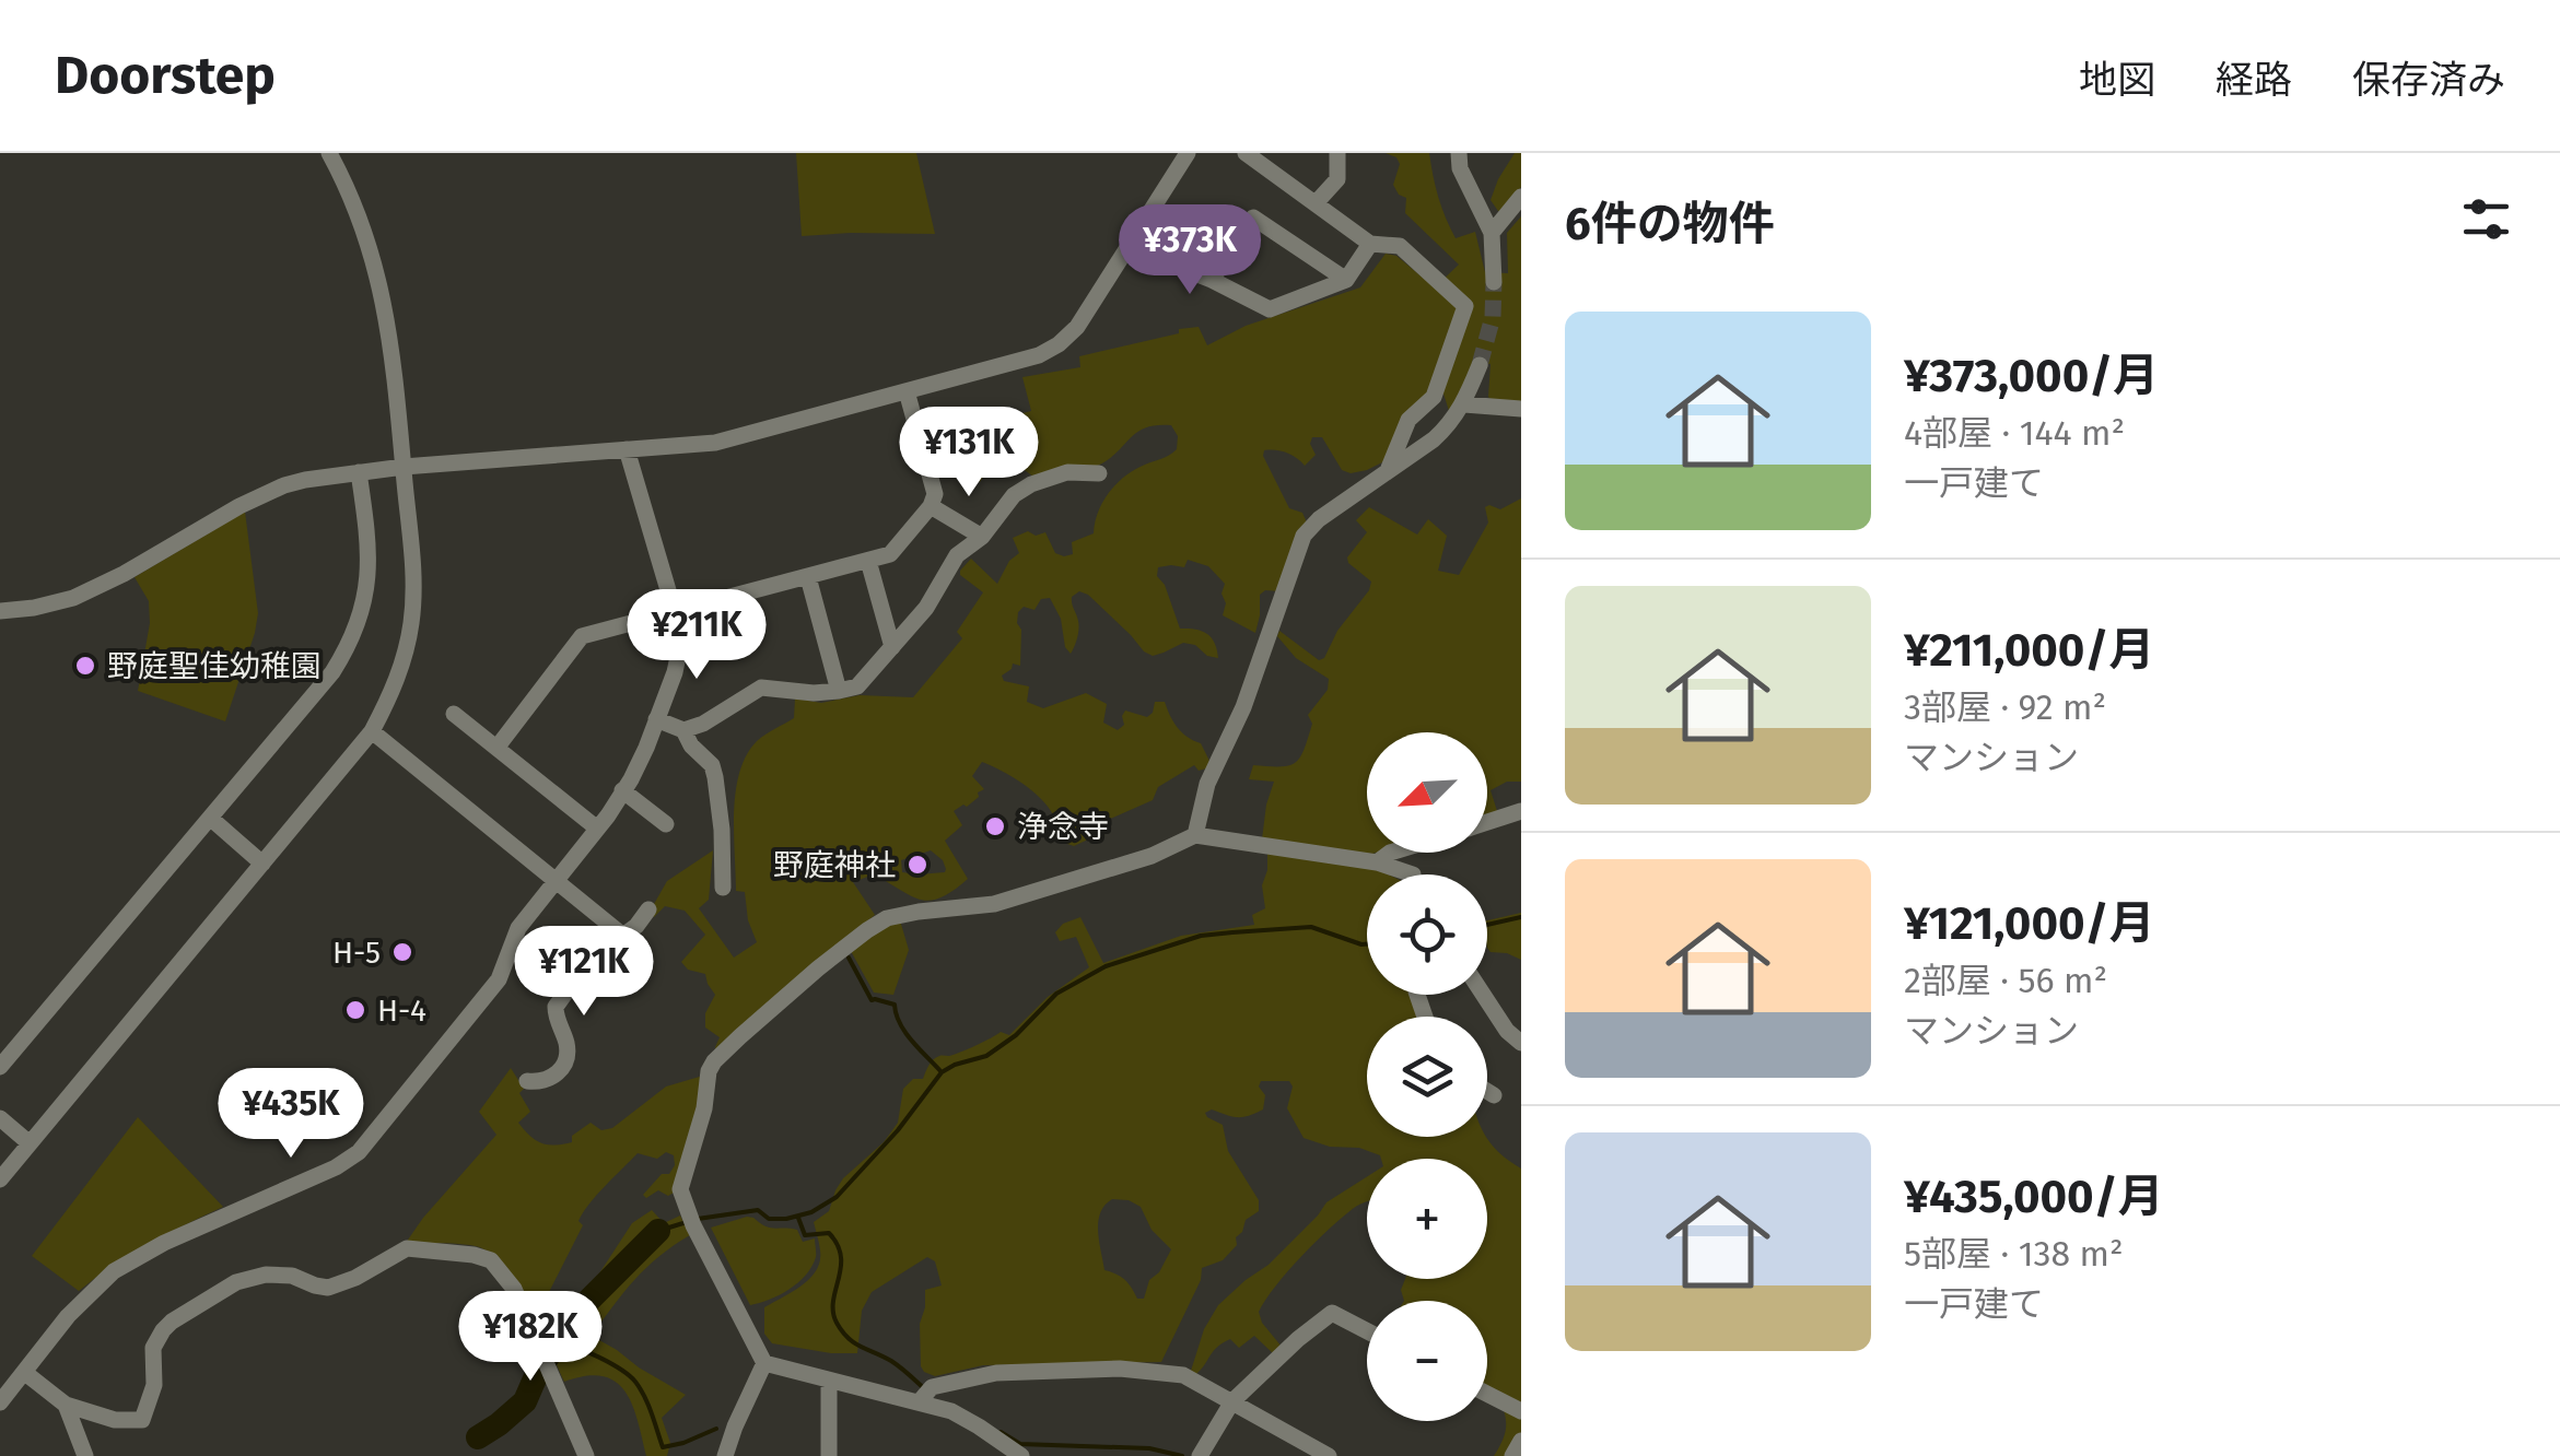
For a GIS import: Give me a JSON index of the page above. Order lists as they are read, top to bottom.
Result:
{
  "places": [
    "野庭聖佳幼稚園",
    "浄念寺",
    "野庭神社",
    "H-5",
    "H-4"
  ],
  "north": "bottom left",
  "page": {
    "header": "Doorstep",
    "nav": ["地図", "経路", "保存済み"],
    "heading": "6件の物件",
    "price": [
      "¥373K",
      "¥131K",
      "¥211K",
      "¥121K",
      "¥435K",
      "¥182K"
    ],
    "list": [
      {
        "name": "¥373,000/月",
        "note": "4部屋 · 144 m² · 一戸建て"
      },
      {
        "name": "¥211,000/月",
        "note": "3部屋 · 92 m² · マンション"
      },
      {
        "name": "¥121,000/月",
        "note": "2部屋 · 56 m² · マンション"
      },
      {
        "name": "¥435,000/月",
        "note": "5部屋 · 138 m² · 一戸建て"
      }
    ],
    "map_buttons": ["+", "−"]
  }
}
